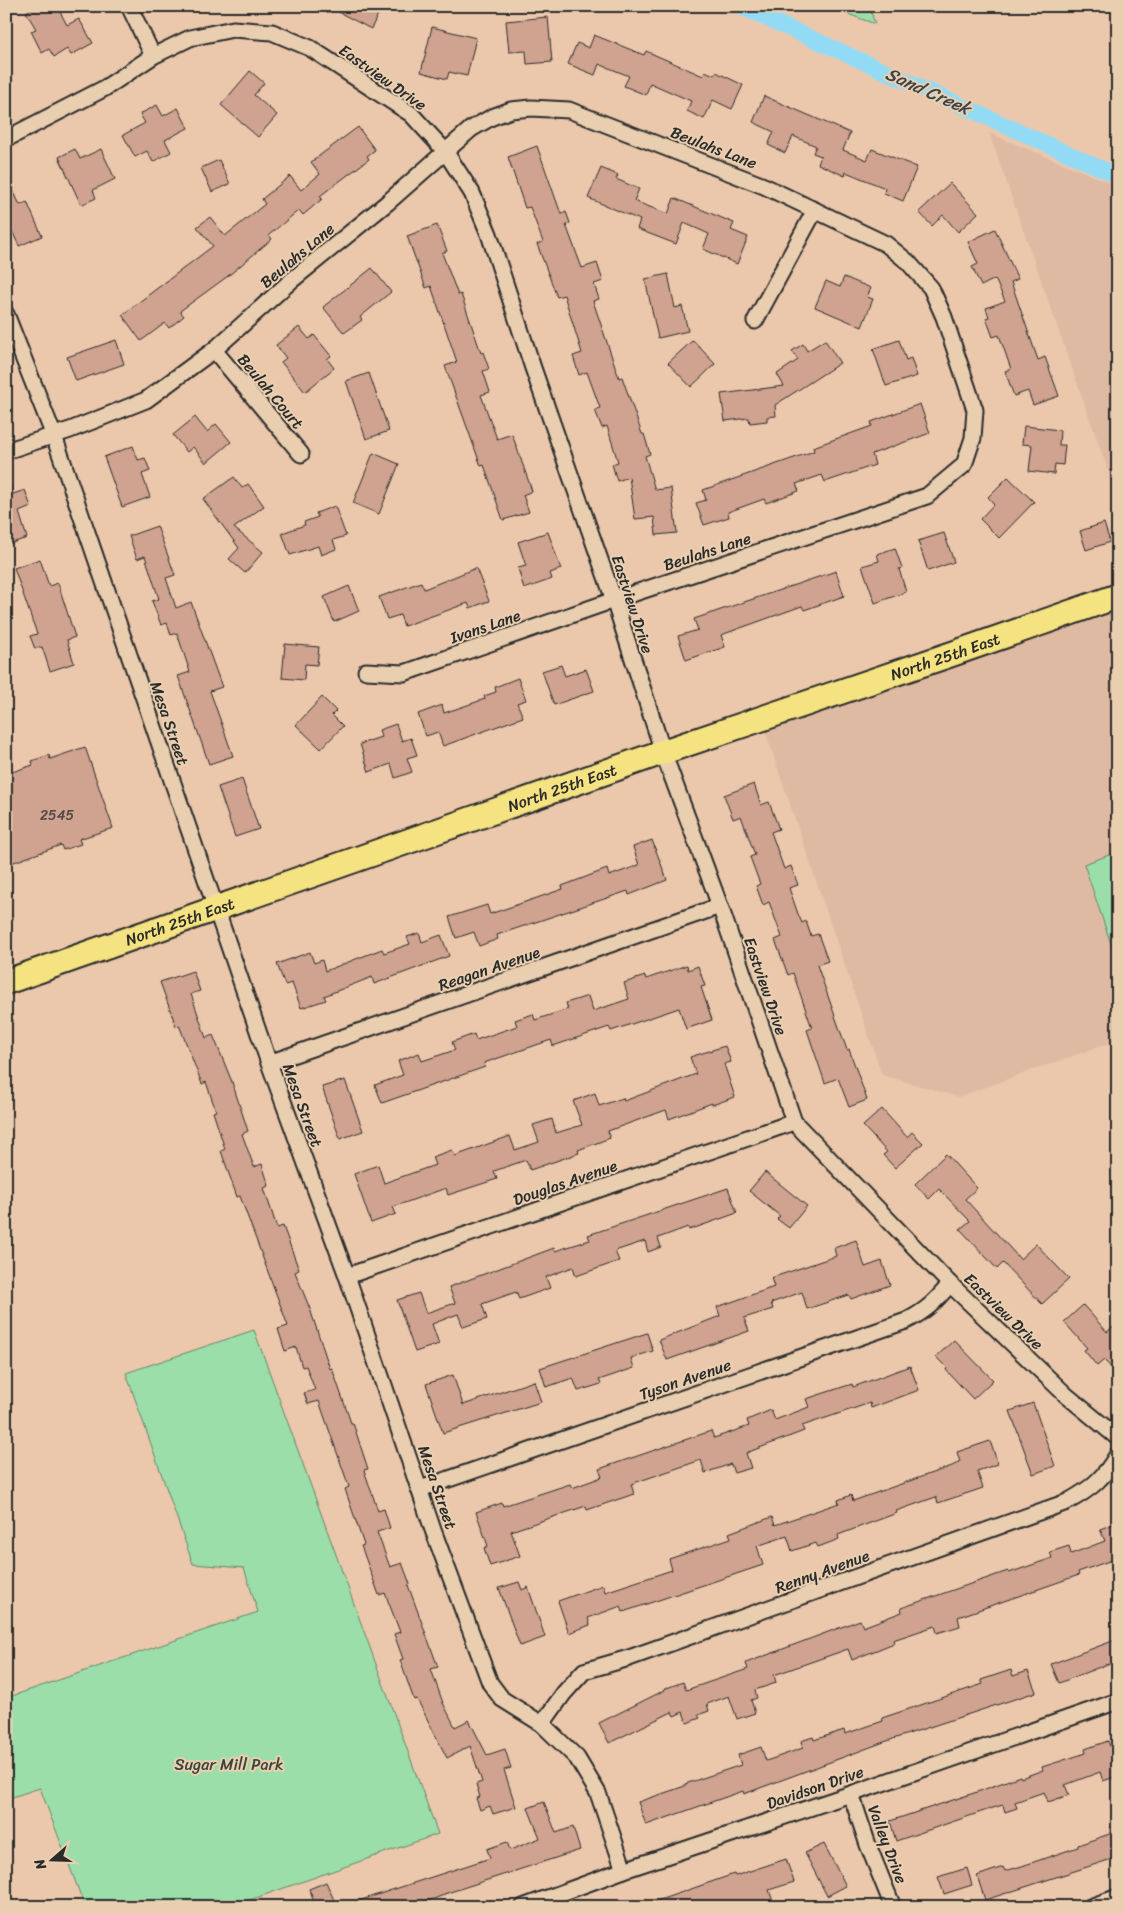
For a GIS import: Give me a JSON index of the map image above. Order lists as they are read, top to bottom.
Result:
{
  "streets": {
    "main road": ["North 25th East"],
    "street": [
      "Eastview Drive",
      "Beulahs Lane",
      "Beulah Court",
      "Ivans Lane",
      "Mesa Street",
      "Reagan Avenue",
      "Douglas Avenue",
      "Tyson Avenue",
      "Renny Avenue",
      "Davidson Drive",
      "Valley Drive"
    ]
  },
  "crossings": [
    ["Eastview Drive", "Beulahs Lane"],
    ["Eastview Drive", "Ivans Lane"],
    ["Eastview Drive", "North 25th East"],
    ["Eastview Drive", "Reagan Avenue"],
    ["Eastview Drive", "Douglas Avenue"],
    ["Eastview Drive", "Tyson Avenue"],
    ["Beulahs Lane", "Beulah Court"],
    ["Beulahs Lane", "Ivans Lane"],
    ["Beulahs Lane", "Mesa Street"],
    ["North 25th East", "Mesa Street"],
    ["Mesa Street", "Reagan Avenue"],
    ["Mesa Street", "Douglas Avenue"],
    ["Mesa Street", "Tyson Avenue"],
    ["Mesa Street", "Renny Avenue"],
    ["Mesa Street", "Davidson Drive"],
    ["Davidson Drive", "Valley Drive"]
  ],
  "water": ["Sand Creek"],
  "parks": ["Sugar Mill Park"],
  "house_numbers": ["2545"],
  "north": "left"
}
